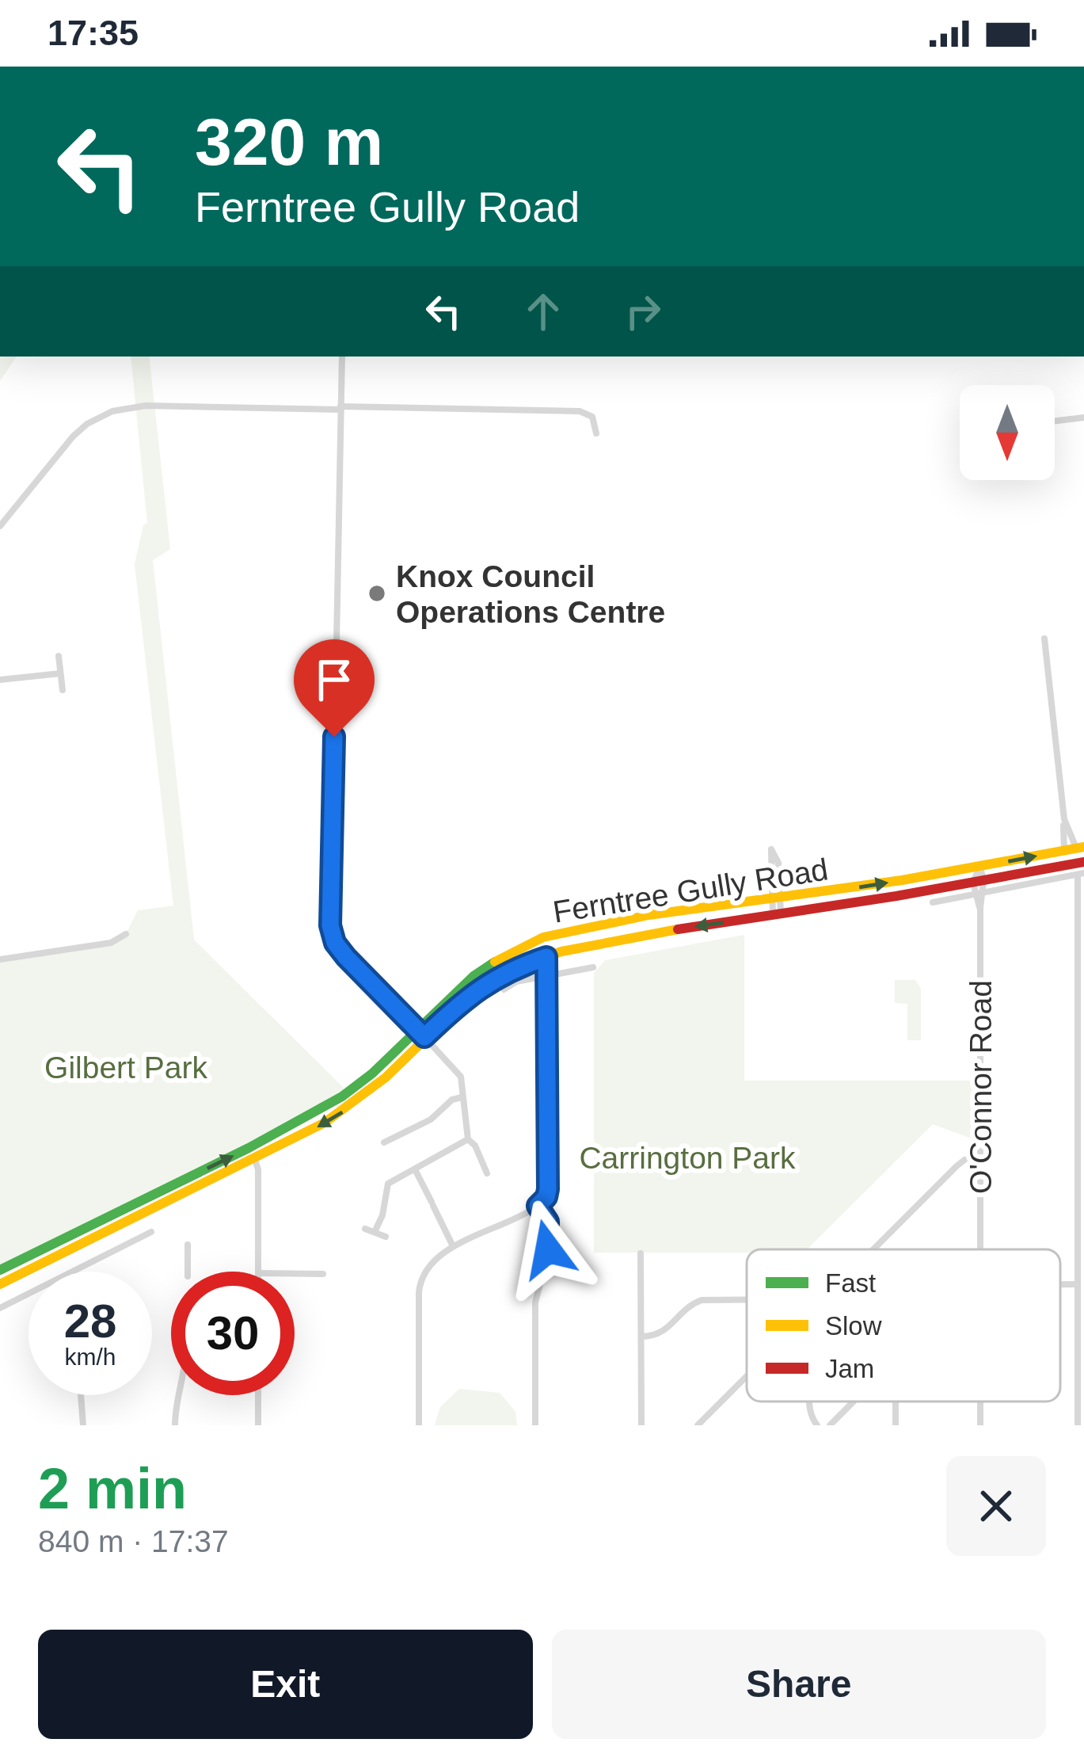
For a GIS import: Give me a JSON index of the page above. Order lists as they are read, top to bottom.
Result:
{
  "streets": {
    "main road": ["Ferntree Gully Road"],
    "street": ["O'Connor Road"]
  },
  "crossings": [
    ["Ferntree Gully Road", "O'Connor Road"]
  ],
  "parks": ["Gilbert Park", "Carrington Park"],
  "places": ["Knox Council Operations Centre"],
  "legend": ["Fast", "Slow", "Jam"],
  "north": "bottom",
  "page": {
    "status": "17:35",
    "turn": ["320 m", "Ferntree Gully Road"],
    "speed": "28 km/h",
    "limit": "30",
    "heading": ["2 min", "840 m · 17:37"],
    "buttons": ["Exit", "Share"]
  }
}
